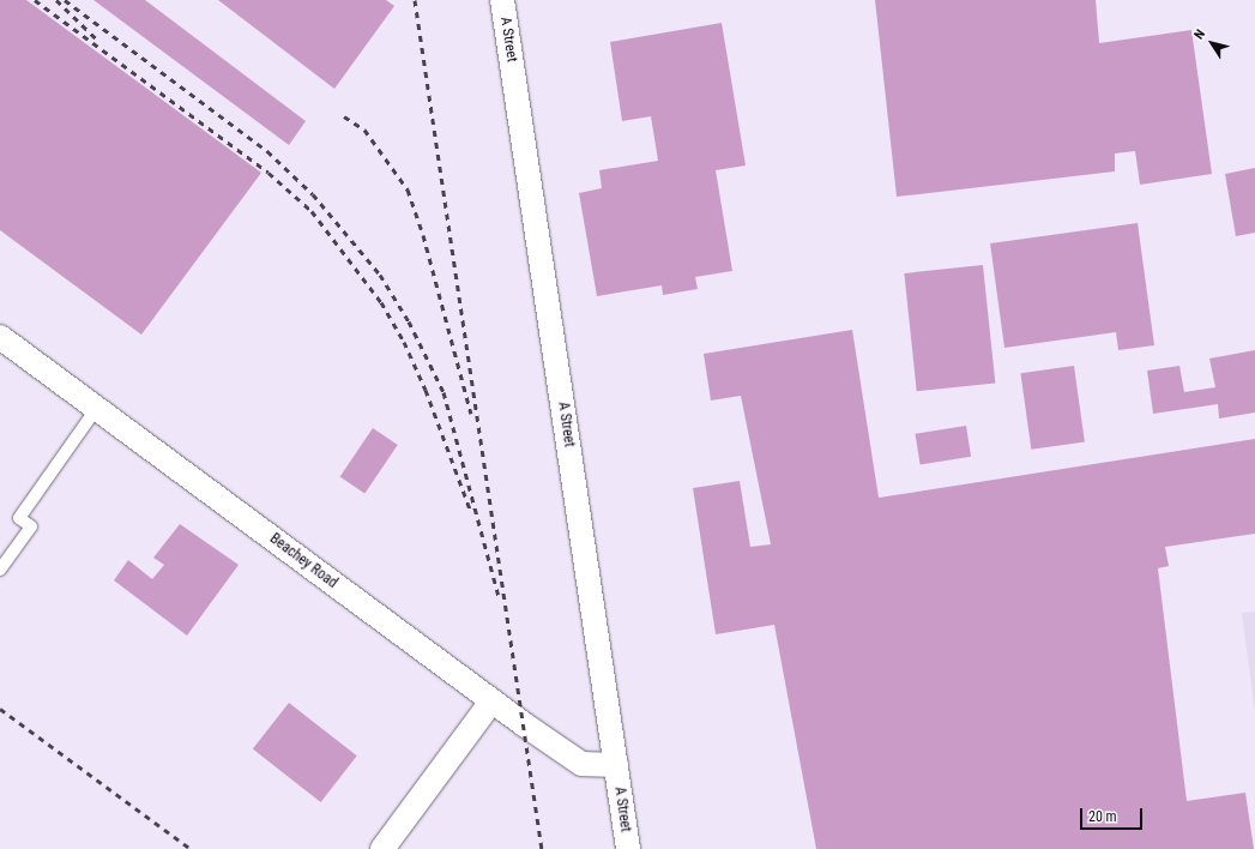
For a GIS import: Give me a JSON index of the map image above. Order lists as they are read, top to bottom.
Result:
{
  "streets": {
    "street": ["A Street", "Beachey Road"]
  },
  "crossings": [
    ["A Street", "Beachey Road"]
  ],
  "scale_bar": "20 m",
  "north": "top left"
}
